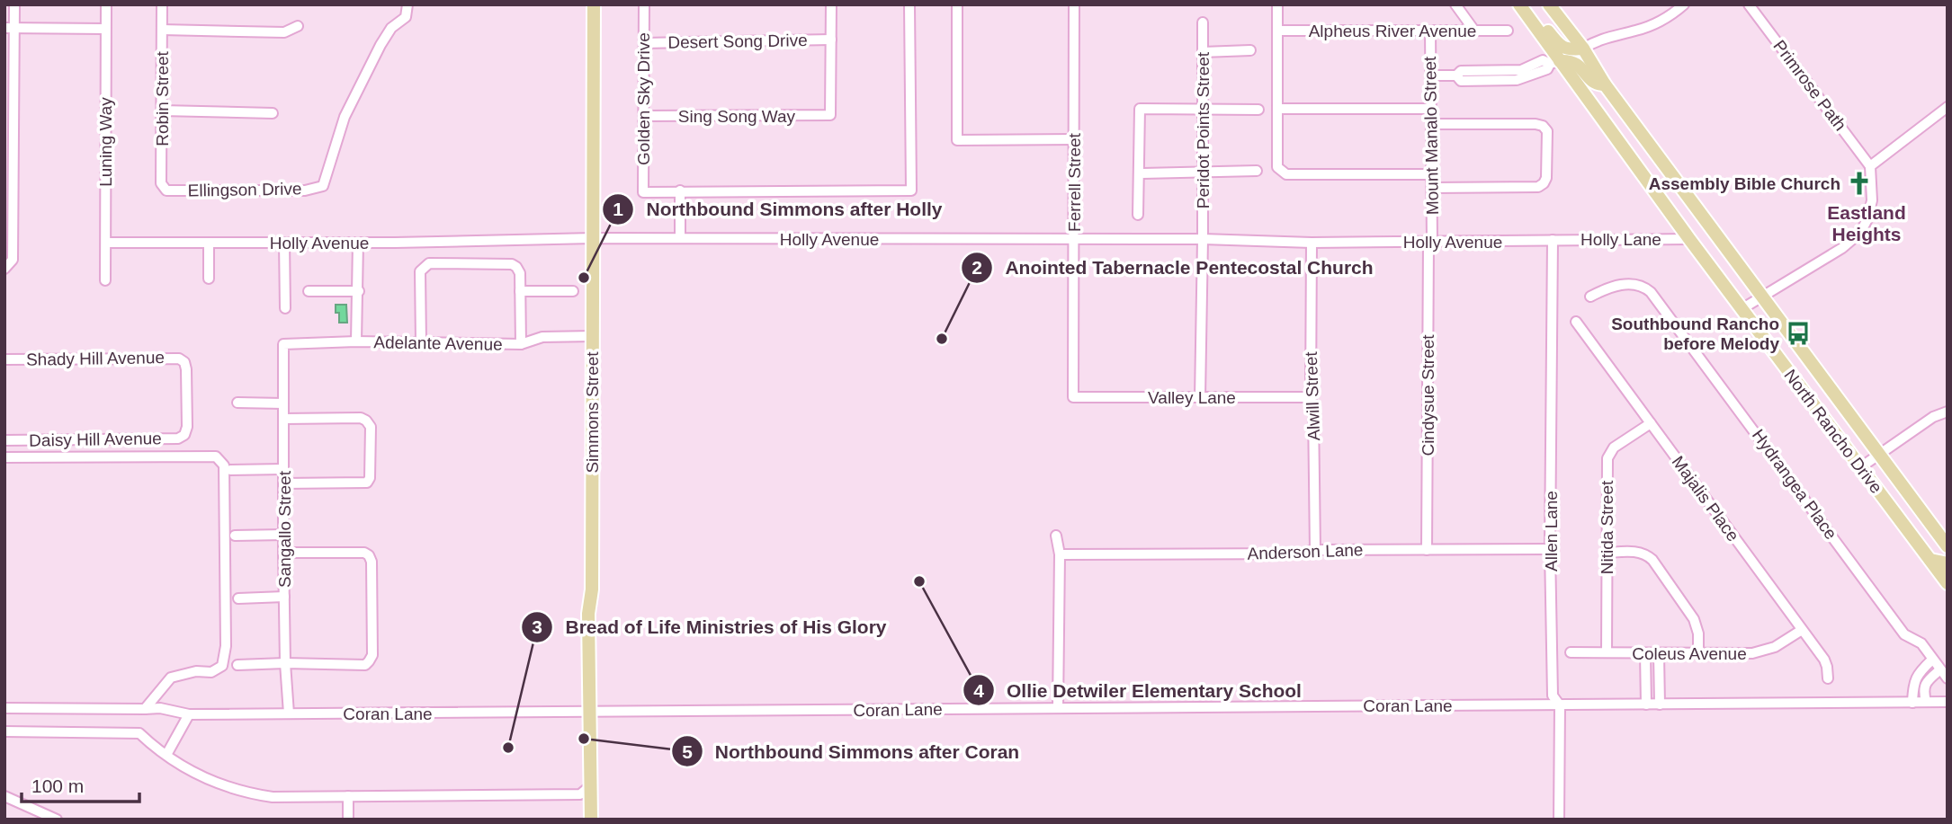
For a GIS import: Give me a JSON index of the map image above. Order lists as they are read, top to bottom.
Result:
{
  "streets": {
    "main road": ["Simmons Street", "North Rancho Drive"],
    "street": [
      "Alpheus River Avenue",
      "Desert Song Drive",
      "Primrose Path",
      "Robin Street",
      "Golden Sky Drive",
      "Sing Song Way",
      "Peridot Points Street",
      "Mount Manalo Street",
      "Luning Way",
      "Ferrell Street",
      "Ellingson Drive",
      "Holly Avenue",
      "Holly Lane",
      "Adelante Avenue",
      "Shady Hill Avenue",
      "Cindysue Street",
      "Alwill Street",
      "Valley Lane",
      "Daisy Hill Avenue",
      "Hydrangea Place",
      "Majalis Place",
      "Nitida Street",
      "Sangallo Street",
      "Allen Lane",
      "Anderson Lane",
      "Coleus Avenue",
      "Coran Lane"
    ]
  },
  "crossings": [
    ["Alpheus River Avenue", "Mount Manalo Street"],
    ["Desert Song Drive", "Golden Sky Drive"],
    ["Desert Song Drive", "Sing Song Way"],
    ["Robin Street", "Ellingson Drive"],
    ["Golden Sky Drive", "Sing Song Way"],
    ["Peridot Points Street", "Holly Avenue"],
    ["Peridot Points Street", "Valley Lane"],
    ["Mount Manalo Street", "Holly Avenue"],
    ["Mount Manalo Street", "Cindysue Street"],
    ["Luning Way", "Holly Avenue"],
    ["Ferrell Street", "Holly Avenue"],
    ["Ferrell Street", "Valley Lane"],
    ["Holly Avenue", "Holly Lane"],
    ["Holly Avenue", "Cindysue Street"],
    ["Holly Avenue", "Alwill Street"],
    ["Holly Avenue", "Simmons Street"],
    ["Holly Avenue", "Allen Lane"],
    ["Holly Lane", "North Rancho Drive"],
    ["Holly Lane", "Allen Lane"],
    ["Adelante Avenue", "Simmons Street"],
    ["Adelante Avenue", "Sangallo Street"],
    ["Shady Hill Avenue", "Daisy Hill Avenue"],
    ["Cindysue Street", "Anderson Lane"],
    ["Alwill Street", "Valley Lane"],
    ["Alwill Street", "Anderson Lane"],
    ["Simmons Street", "Coran Lane"],
    ["Majalis Place", "Nitida Street"],
    ["Majalis Place", "Coleus Avenue"],
    ["Nitida Street", "Coleus Avenue"],
    ["Sangallo Street", "Coran Lane"],
    ["Allen Lane", "Anderson Lane"],
    ["Allen Lane", "Coran Lane"]
  ],
  "districts": ["Eastland Heights"],
  "places": {
    "church": ["Assembly Bible Church"],
    "other": [
      "Northbound Simmons after Holly",
      "Anointed Tabernacle Pentecostal Church",
      "Ollie Detwiler Elementary School",
      "Northbound Simmons after Coran",
      "Bread of Life Ministries of His Glory"
    ],
    "bus stop": ["Southbound Rancho before Melody"]
  },
  "scale_bar": "100 m"
}
